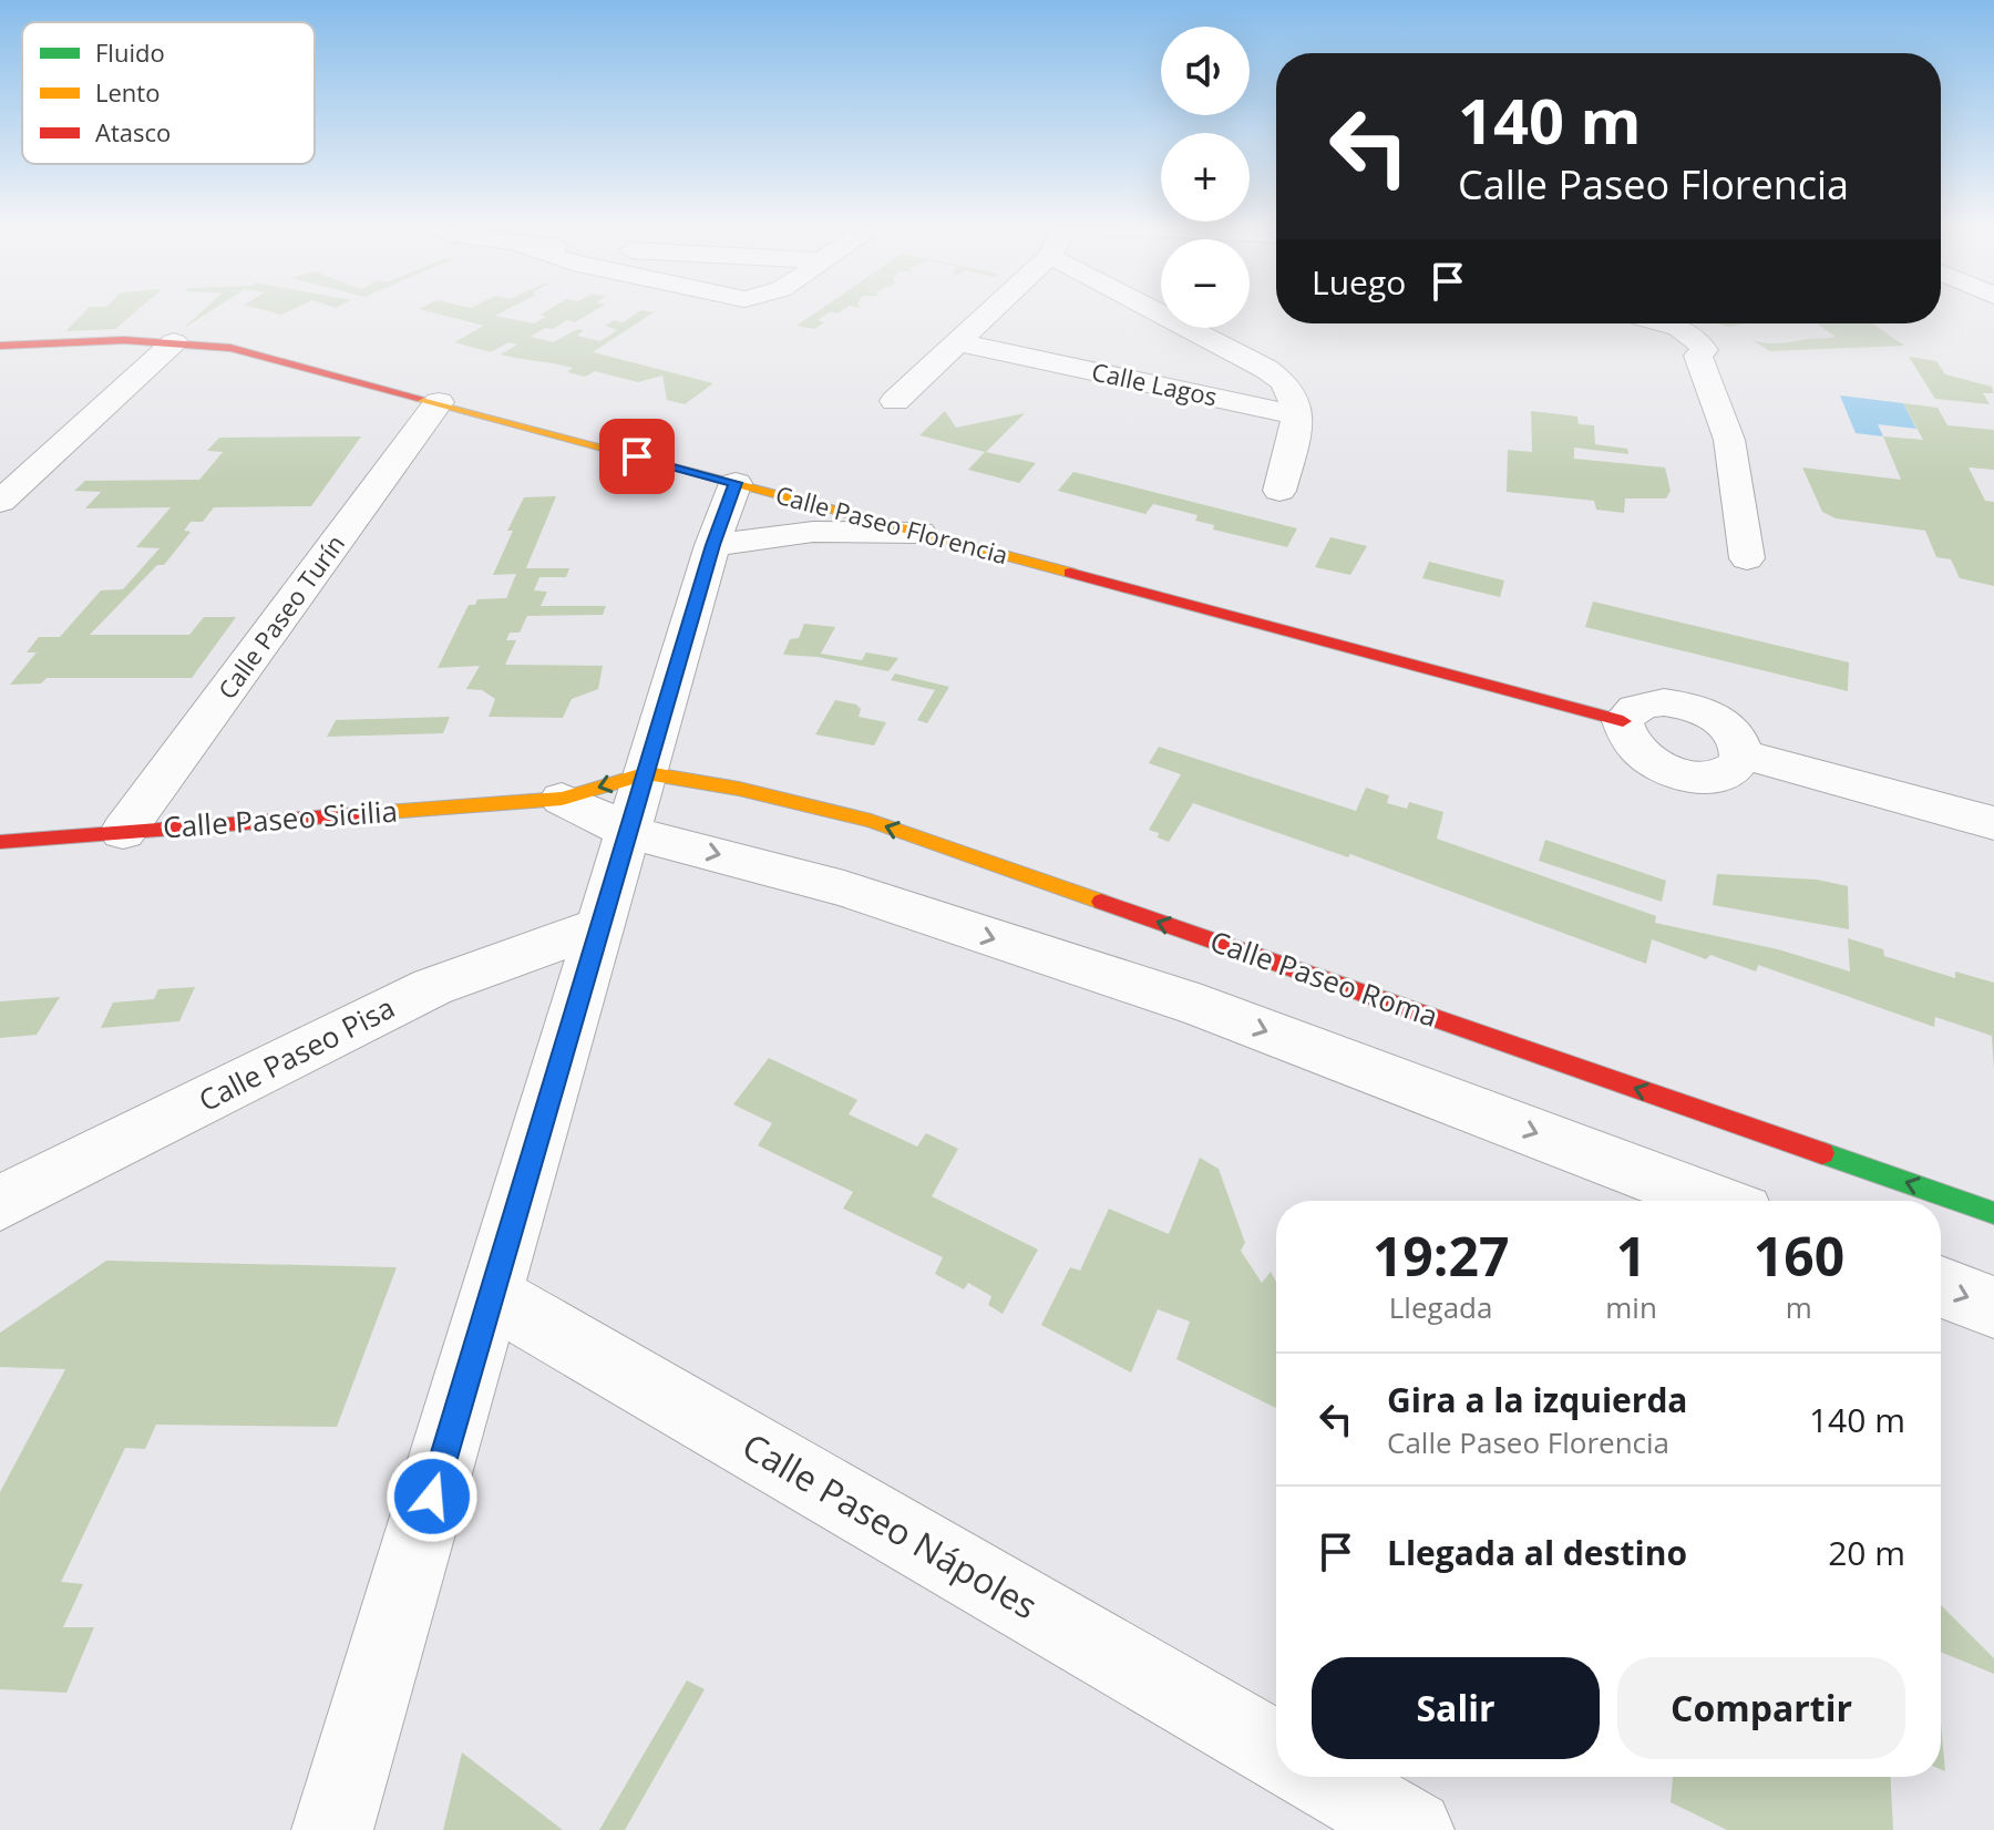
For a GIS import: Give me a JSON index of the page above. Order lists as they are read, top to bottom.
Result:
{
  "streets": {
    "street": [
      "Calle Lagos",
      "Calle Paseo Florencia",
      "Calle Paseo Turín",
      "Calle Paseo Sicilia",
      "Calle Paseo Roma",
      "Calle Paseo Pisa",
      "Calle Paseo Nápoles"
    ]
  },
  "crossings": [
    ["Calle Paseo Florencia", "Calle Paseo Turín"],
    ["Calle Paseo Turín", "Calle Paseo Sicilia"],
    ["Calle Paseo Sicilia", "Calle Paseo Roma"]
  ],
  "legend": ["Fluido", "Lento", "Atasco"],
  "page": {
    "map_buttons": ["+", "−"],
    "turn": ["140 m", "Calle Paseo Florencia"],
    "then": "Luego",
    "eta": [
      "19:27",
      "Llegada",
      "1",
      "min",
      "160",
      "m"
    ],
    "list": [
      {
        "name": "Gira a la izquierda",
        "note": "Calle Paseo Florencia",
        "value": "140 m"
      },
      {
        "name": "Llegada al destino",
        "value": "20 m"
      }
    ],
    "buttons": ["Salir", "Compartir"]
  }
}
